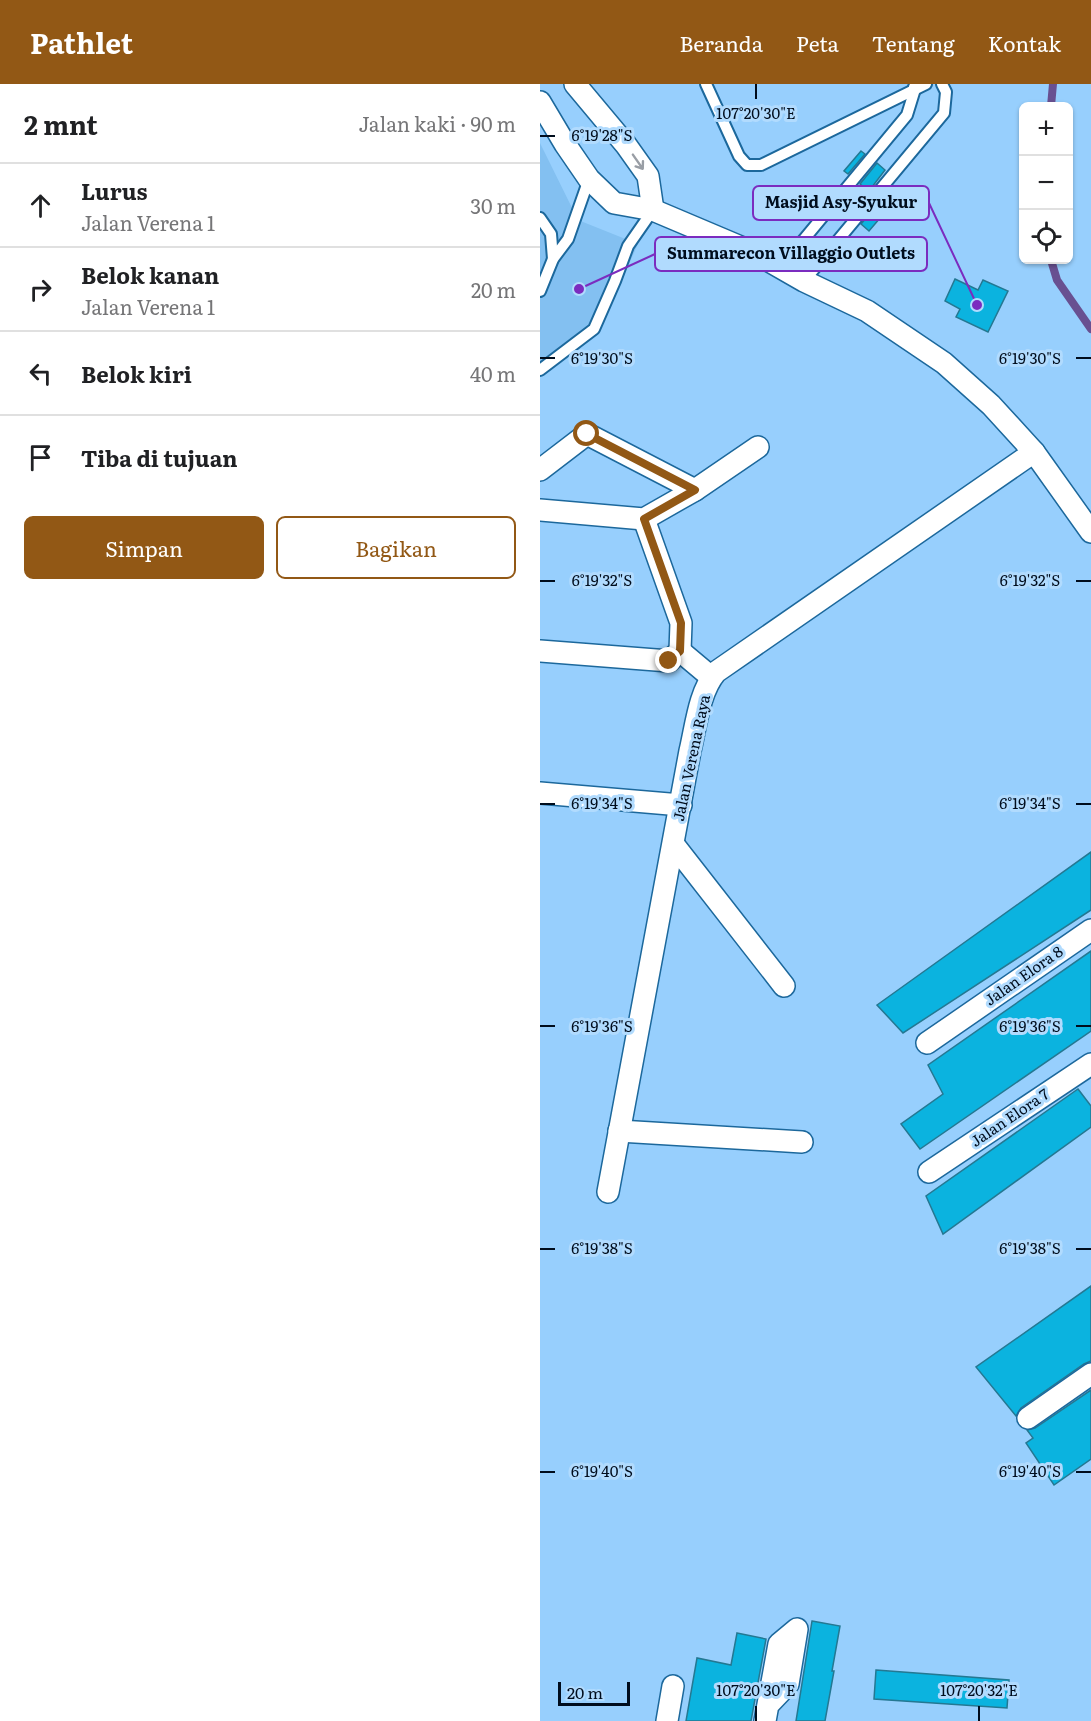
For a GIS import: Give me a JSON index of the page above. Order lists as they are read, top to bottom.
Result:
{
  "streets": {
    "street": ["Jalan Verena Raya", "Jalan Elora 8", "Jalan Elora 7"]
  },
  "places": ["Summarecon Villaggio Outlets", "Masjid Asy-Syukur"],
  "scale_bar": "20 m",
  "page": {
    "header": "Pathlet",
    "nav": [
      "Beranda",
      "Peta",
      "Tentang",
      "Kontak"
    ],
    "heading": ["2 mnt", "Jalan kaki · 90 m"],
    "map_buttons": ["+", "−"],
    "list": [
      ["Lurus", "Jalan Verena 1", "30 m"],
      ["Belok kanan", "Jalan Verena 1", "20 m"],
      ["Belok kiri", "40 m"],
      "Tiba di tujuan"
    ],
    "buttons": ["Simpan", "Bagikan"],
    "scale": "20 m"
  },
  "coordinates": [
    "107°20'30\"E",
    "6°19'28\"S",
    "6°19'30\"S",
    "6°19'32\"S",
    "6°19'34\"S",
    "6°19'36\"S",
    "6°19'38\"S",
    "6°19'40\"S",
    "107°20'32\"E"
  ]
}
